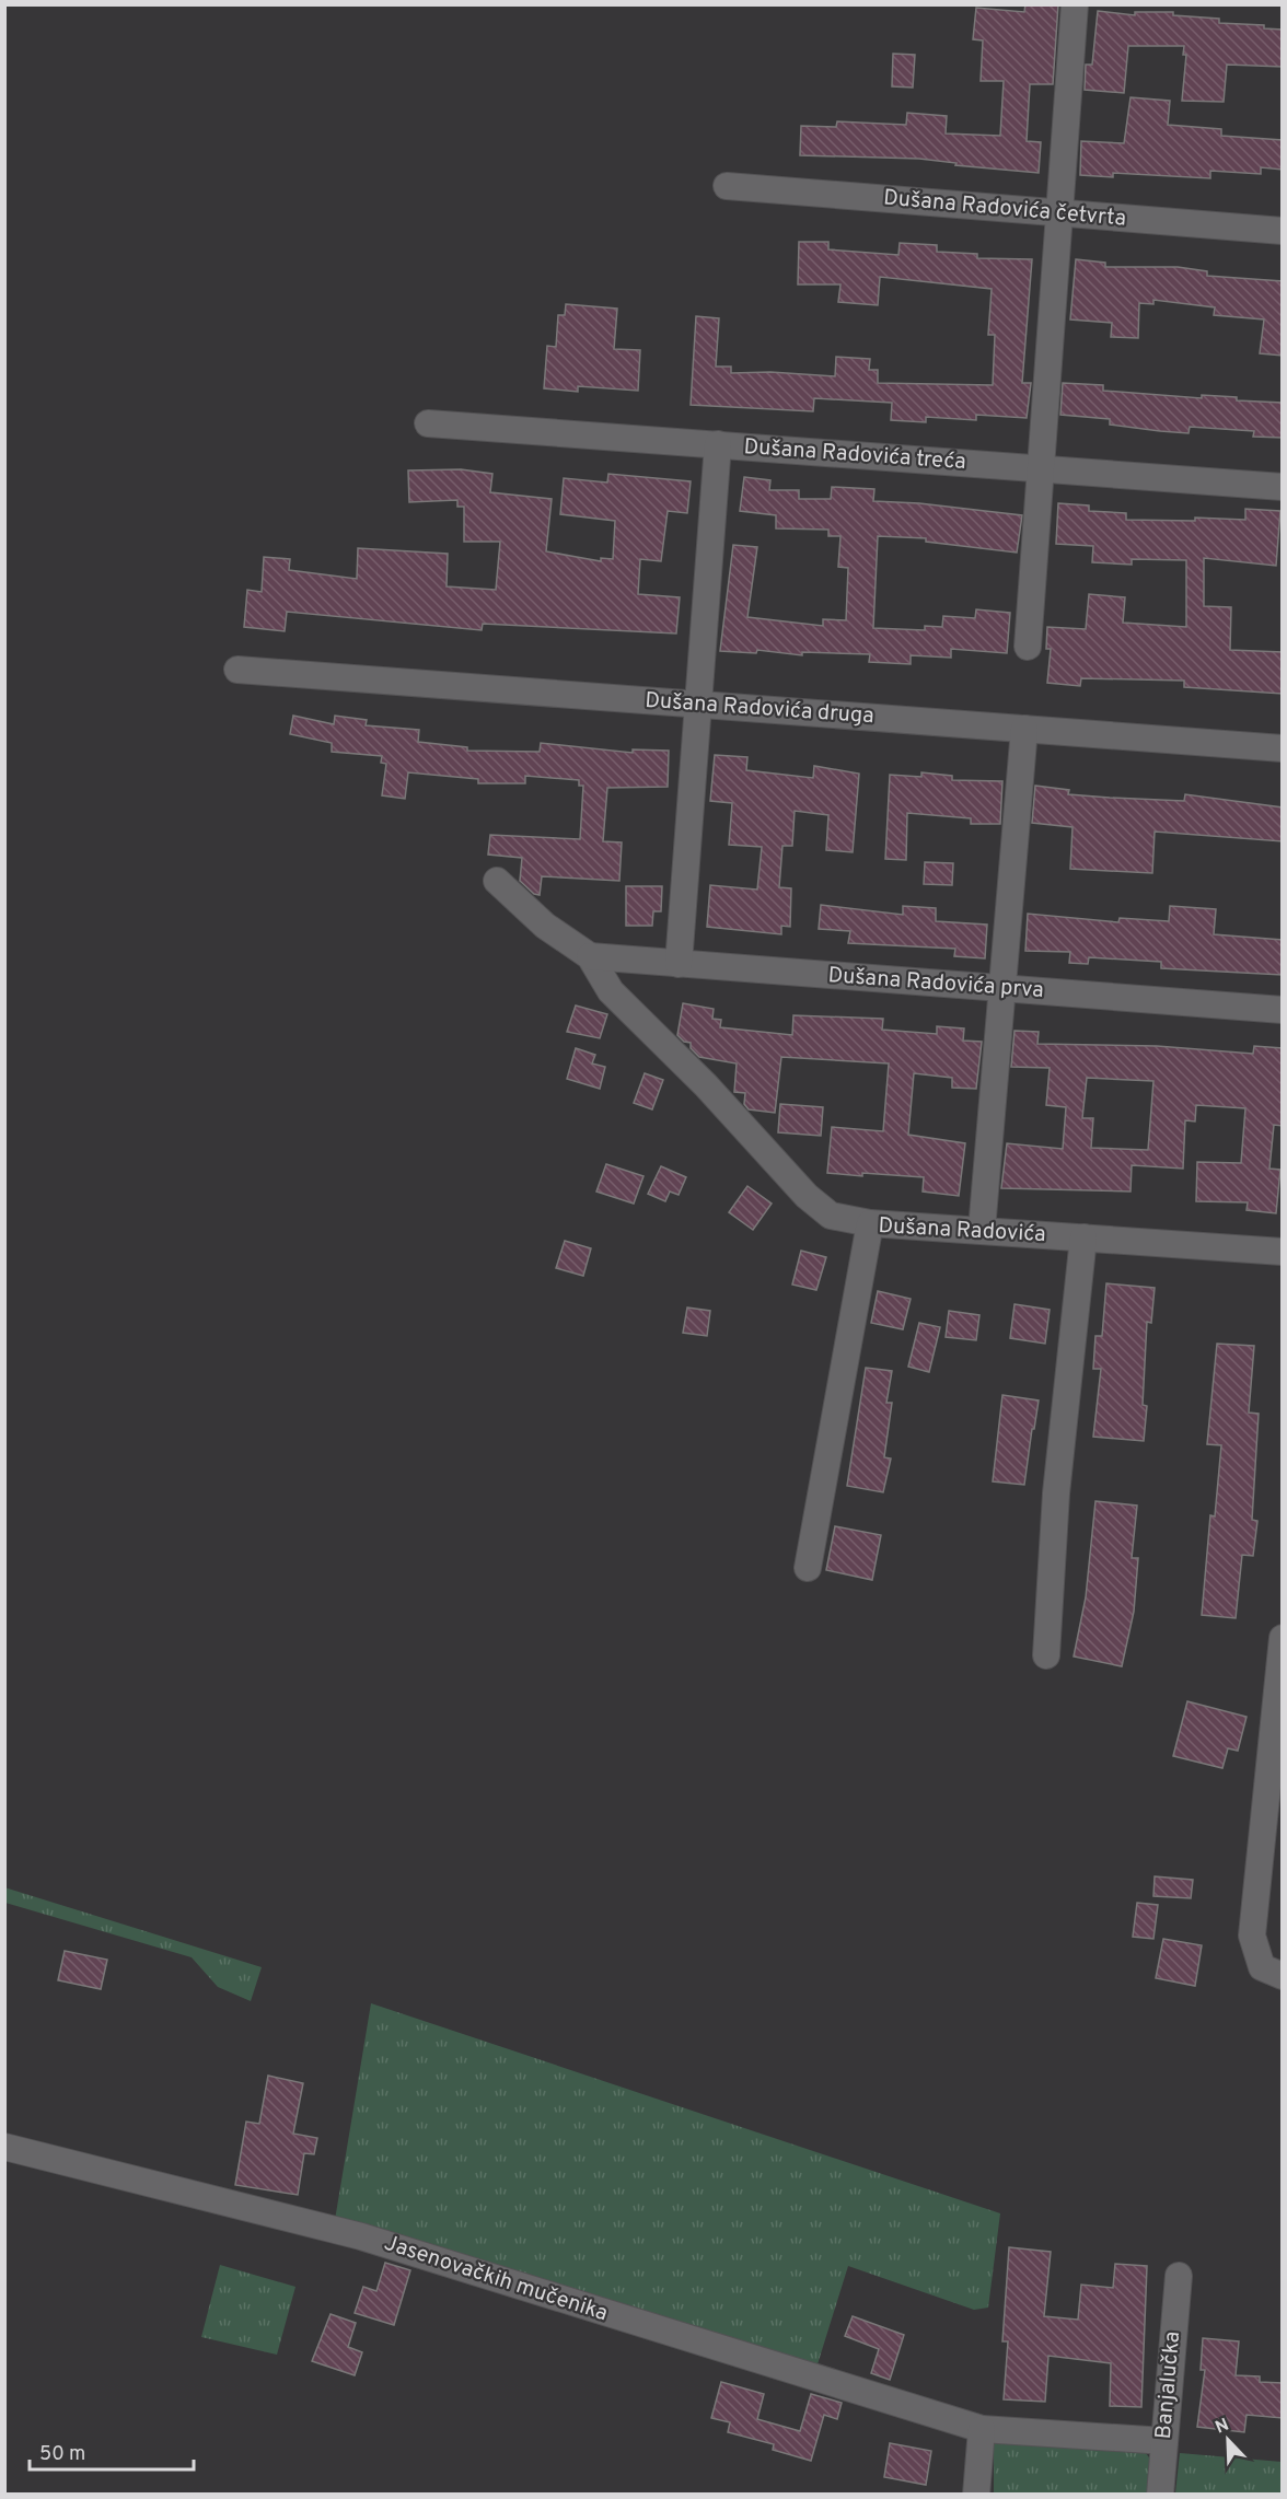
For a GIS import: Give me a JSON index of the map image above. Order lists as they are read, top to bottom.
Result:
{
  "streets": {
    "street": [
      "Dušana Radovića četvrta",
      "Dušana Radovića treća",
      "Dušana Radovića druga",
      "Dušana Radovića prva",
      "Dušana Radovića",
      "Jasenovačkih mučenika",
      "Banjalučka"
    ]
  },
  "crossings": [
    ["Jasenovačkih mučenika", "Banjalučka"]
  ],
  "scale_bar": "50 m",
  "north": "top left"
}
